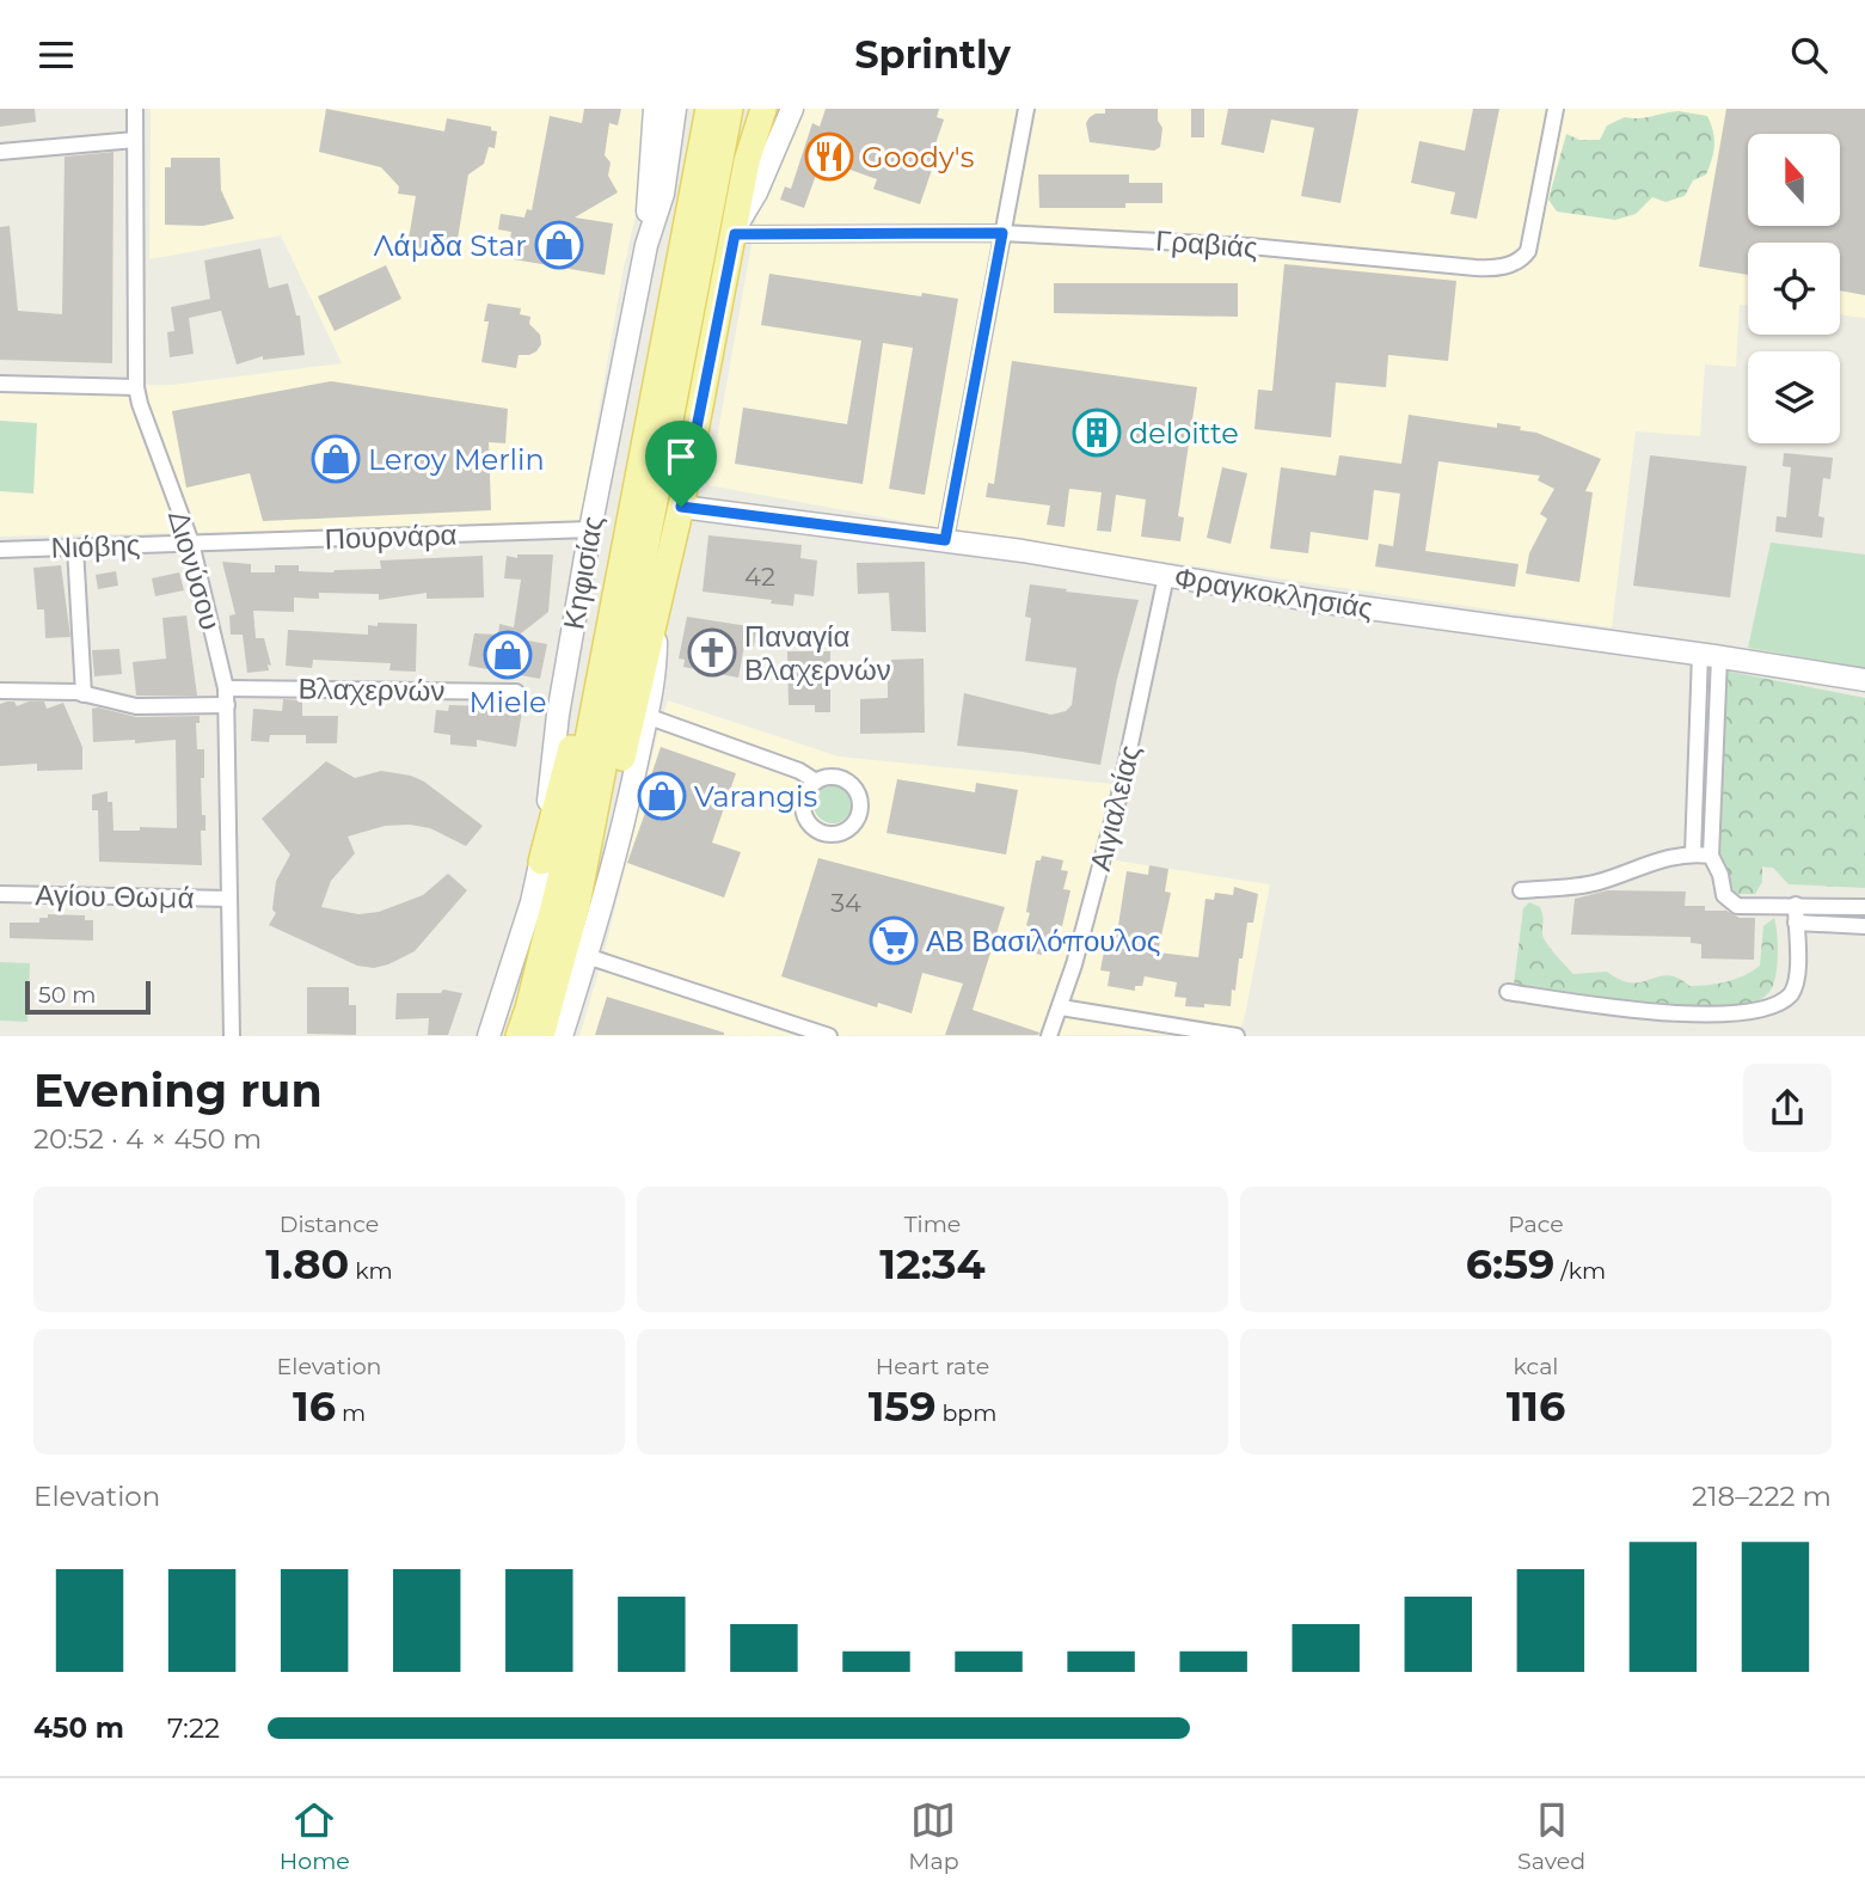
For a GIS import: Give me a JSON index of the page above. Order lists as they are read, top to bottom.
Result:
{
  "streets": {
    "main road": ["Κηφισίας", "Φραγκοκλησιάς"],
    "street": [
      "Γραβιάς",
      "Πουρνάρα",
      "Νιόβης",
      "Διονύσου",
      "Βλαχερνών",
      "Αιγιαλείας",
      "Αγίου Θωμά"
    ]
  },
  "crossings": [
    ["Πουρνάρα", "Νιόβης"],
    ["Πουρνάρα", "Διονύσου"],
    ["Πουρνάρα", "Κηφισίας"],
    ["Νιόβης", "Διονύσου"],
    ["Διονύσου", "Βλαχερνών"],
    ["Διονύσου", "Αγίου Θωμά"],
    ["Φραγκοκλησιάς", "Αιγιαλείας"]
  ],
  "places": {
    "restaurant": ["Goody's"],
    "shop": [
      "Λάμδα Star",
      "Leroy Merlin",
      "Miele",
      "Varangis"
    ],
    "building": ["deloitte"],
    "church": ["Παναγία Βλαχερνών"],
    "supermarket": ["ΑΒ Βασιλόπουλος"]
  },
  "house_numbers": ["42", "34"],
  "scale_bar": "50 m",
  "north": "top",
  "page": {
    "header": "Sprintly",
    "scale": "50 m",
    "heading": ["Evening run", "20:52 · 4 × 450 m"],
    "stats": [
      ["Distance", "1.80 km"],
      ["Time", "12:34"],
      ["Pace", "6:59 /km"],
      ["Elevation", "16 m"],
      ["Heart rate", "159 bpm"],
      ["kcal", "116"]
    ],
    "chart": ["Elevation", "218–222 m"],
    "list": [
      {
        "name": "450 m",
        "note": "7:22"
      }
    ],
    "tabs": ["Home", "Map", "Saved"]
  }
}
